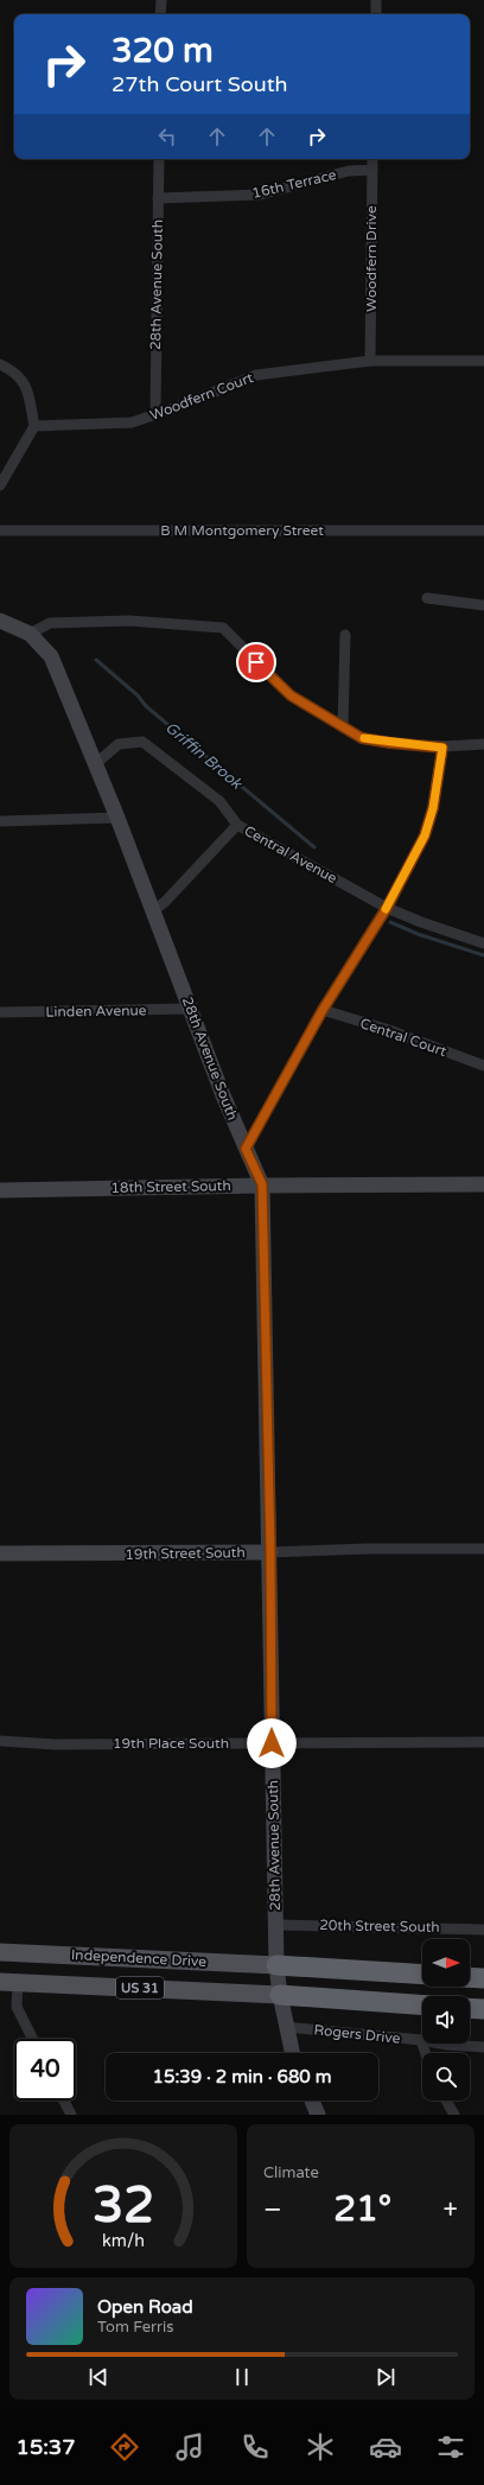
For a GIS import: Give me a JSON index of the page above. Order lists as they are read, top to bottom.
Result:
{
  "streets": {
    "highway": ["US 31"],
    "main road": ["Independence Drive"],
    "street": [
      "16th Terrace",
      "Woodfern Drive",
      "28th Avenue South",
      "Woodfern Court",
      "B M Montgomery Street",
      "Central Avenue",
      "Linden Avenue",
      "Central Court",
      "18th Street South",
      "19th Street South",
      "19th Place South",
      "20th Street South",
      "Rogers Drive"
    ]
  },
  "crossings": [
    ["16th Terrace", "Woodfern Drive"],
    ["16th Terrace", "28th Avenue South"],
    ["Woodfern Drive", "Woodfern Court"],
    ["28th Avenue South", "Woodfern Court"],
    ["28th Avenue South", "Central Avenue"],
    ["28th Avenue South", "Linden Avenue"],
    ["28th Avenue South", "18th Street South"],
    ["28th Avenue South", "19th Street South"],
    ["28th Avenue South", "19th Place South"],
    ["28th Avenue South", "20th Street South"],
    ["28th Avenue South", "Independence Drive"],
    ["28th Avenue South", "US 31"],
    ["28th Avenue South", "Rogers Drive"],
    ["Independence Drive", "US 31"]
  ],
  "water": ["Griffin Brook"],
  "north": "right",
  "page": {
    "turn": ["320 m", "27th Court South"],
    "limit": "40",
    "trip": "15:39 · 2 min · 680 m",
    "tile": "Climate",
    "heat": ["−", "21°", "+"],
    "song": ["Open Road", "Tom Ferris"],
    "tabs": "15:37",
    "gauge": ["32", "km/h"]
  }
}
